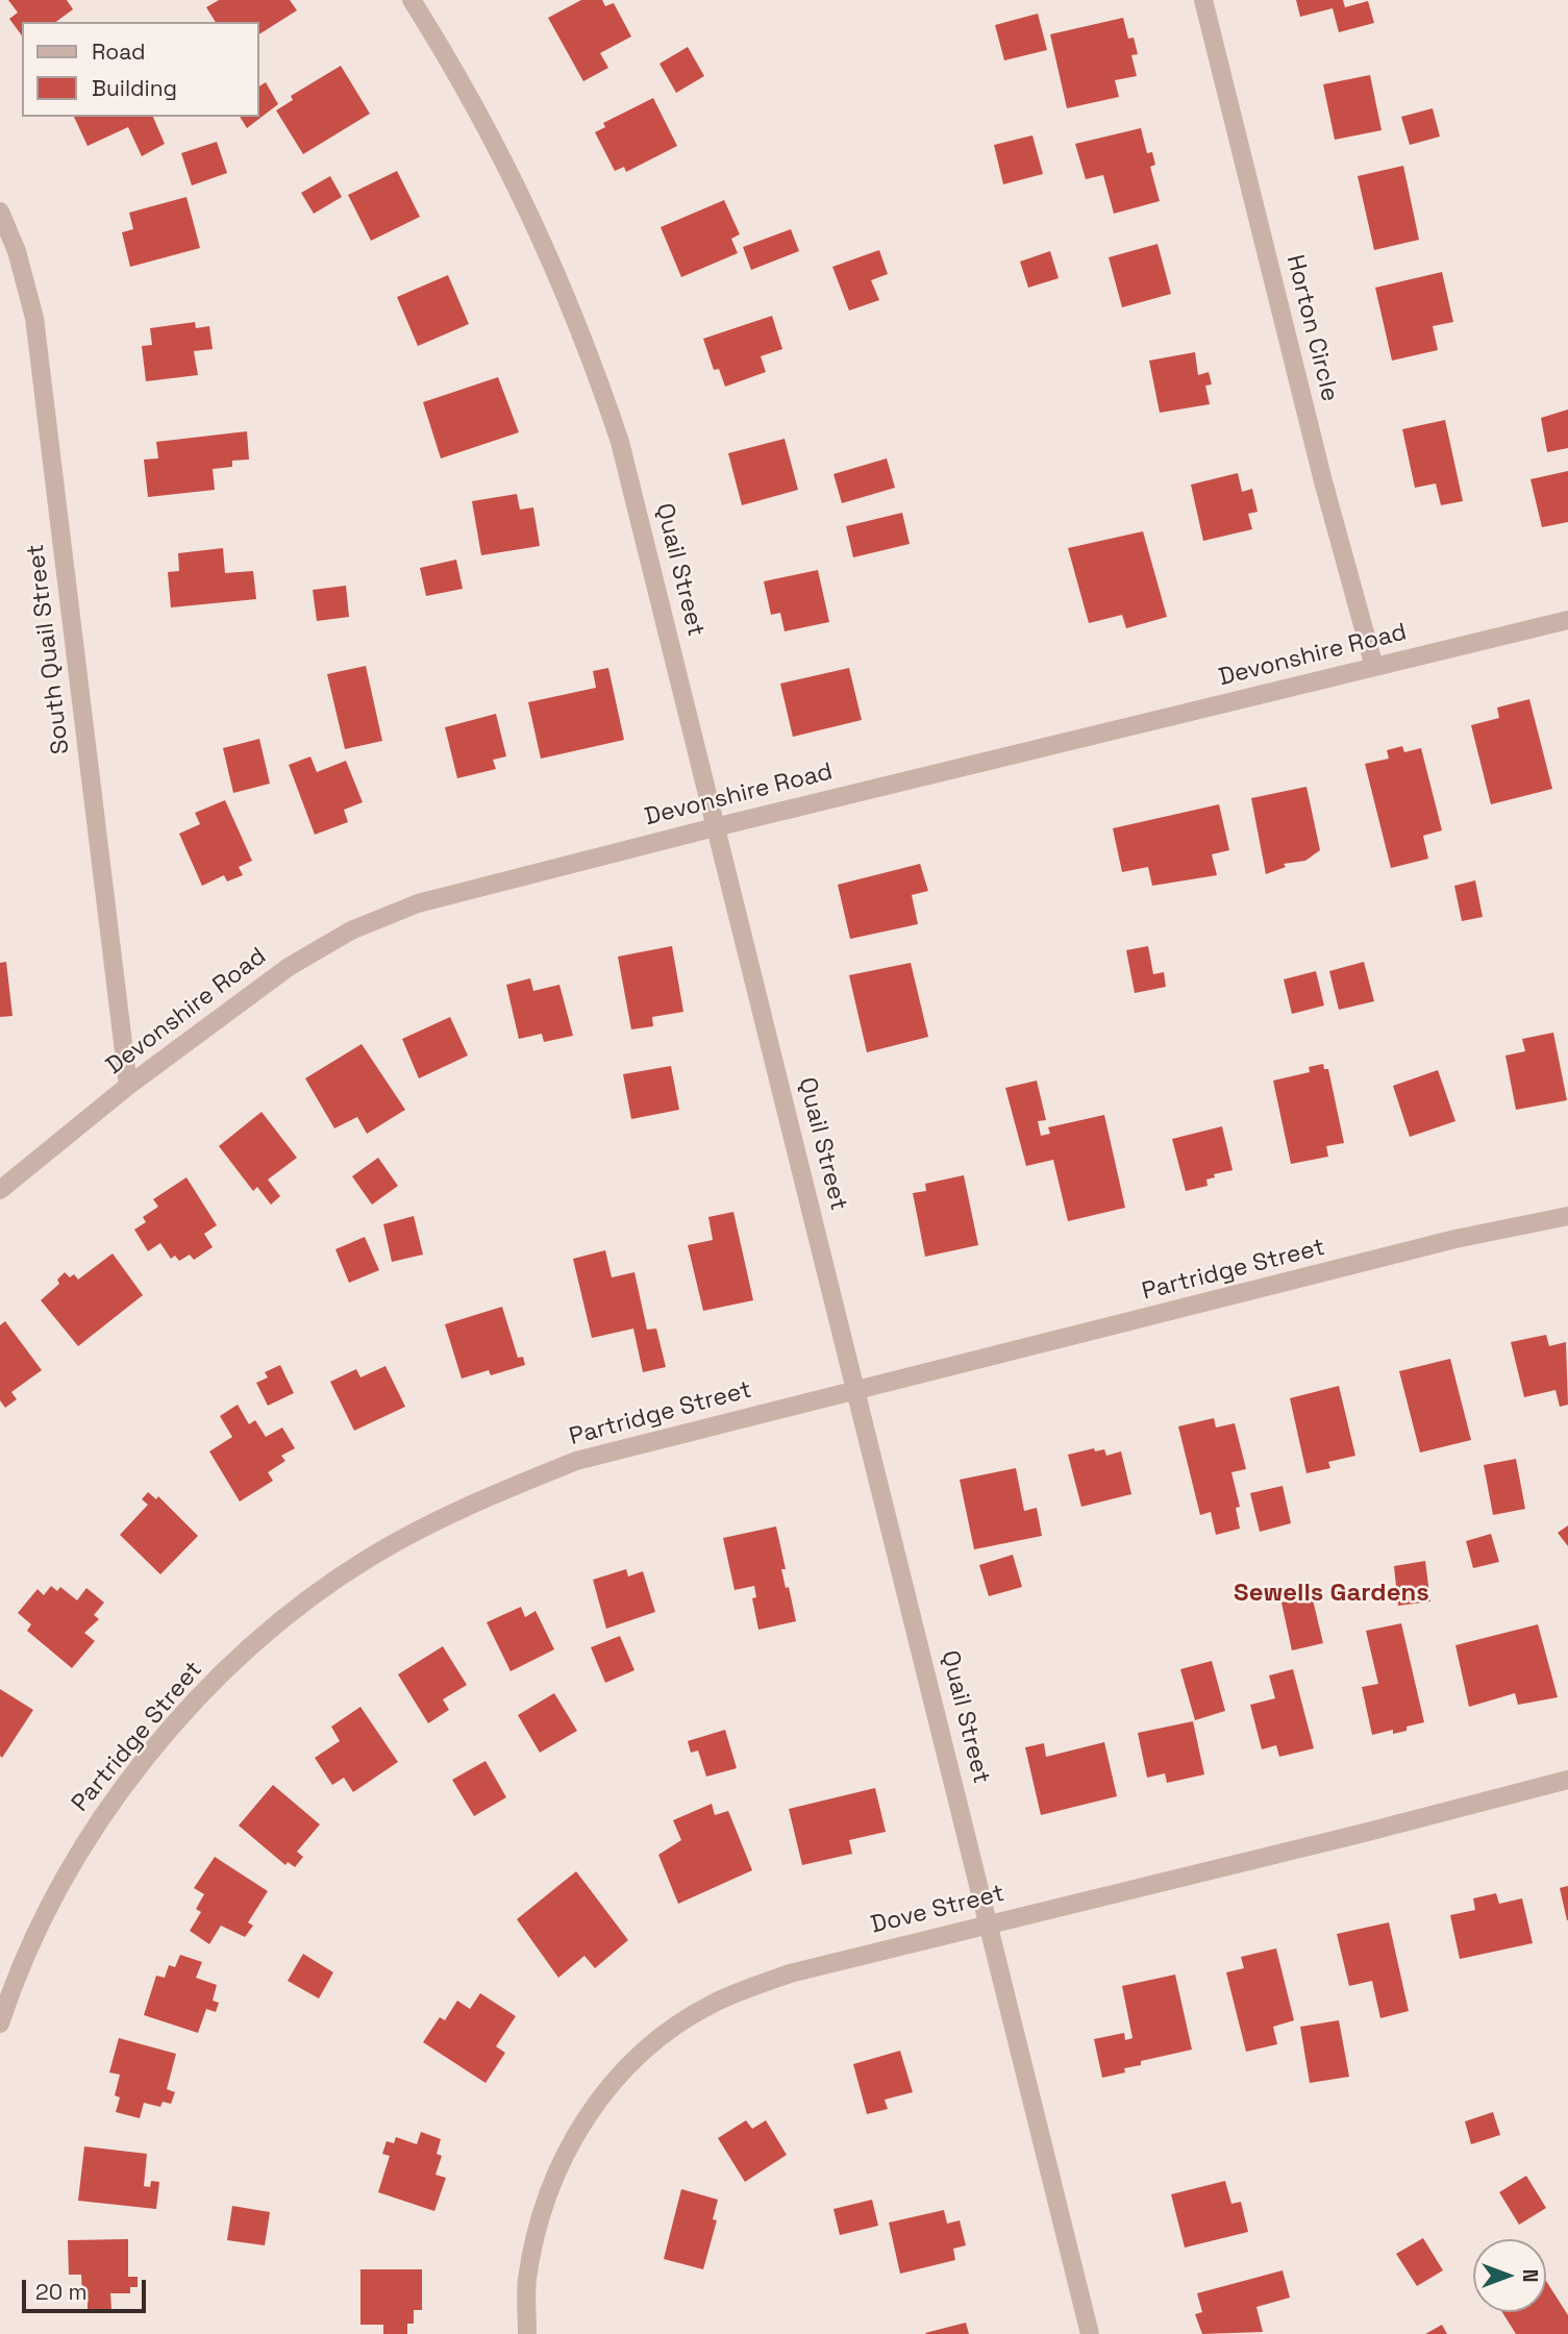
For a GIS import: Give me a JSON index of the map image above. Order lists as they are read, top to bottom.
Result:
{
  "streets": {
    "street": [
      "Horton Circle",
      "Quail Street",
      "South Quail Street",
      "Devonshire Road",
      "Partridge Street",
      "Dove Street"
    ]
  },
  "crossings": [
    ["Horton Circle", "Devonshire Road"],
    ["Quail Street", "Devonshire Road"],
    ["Quail Street", "Partridge Street"],
    ["Quail Street", "Dove Street"],
    ["South Quail Street", "Devonshire Road"]
  ],
  "districts": ["Sewells Gardens"],
  "legend": ["Road", "Building"],
  "scale_bar": "20 m",
  "north": "right"
}
